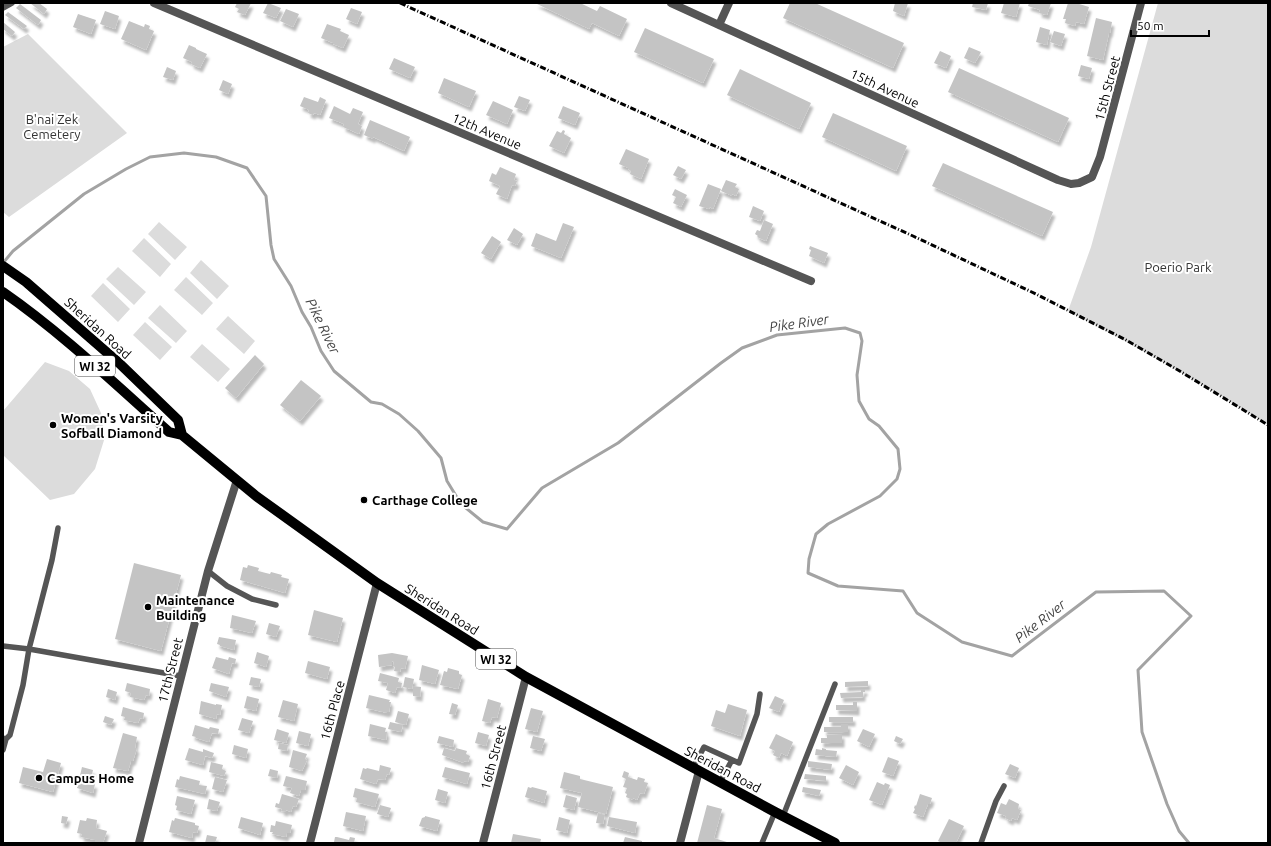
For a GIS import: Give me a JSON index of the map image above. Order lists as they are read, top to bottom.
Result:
{
  "streets": {
    "main road": ["Sheridan Road", "WI 32"],
    "street": [
      "15th Avenue",
      "15th Street",
      "12th Avenue",
      "17th Street",
      "16th Place",
      "16th Street"
    ]
  },
  "crossings": [
    ["15th Avenue", "15th Street"],
    ["Sheridan Road", "17th Street"],
    ["Sheridan Road", "16th Place"],
    ["Sheridan Road", "16th Street"]
  ],
  "water": ["Pike River"],
  "parks": ["B'nai Zek Cemetery", "Poerio Park"],
  "places": [
    "Women's Varsity Sofball Diamond",
    "Carthage College",
    "Maintenance Building",
    "Campus Home"
  ],
  "scale_bar": "50 m"
}
